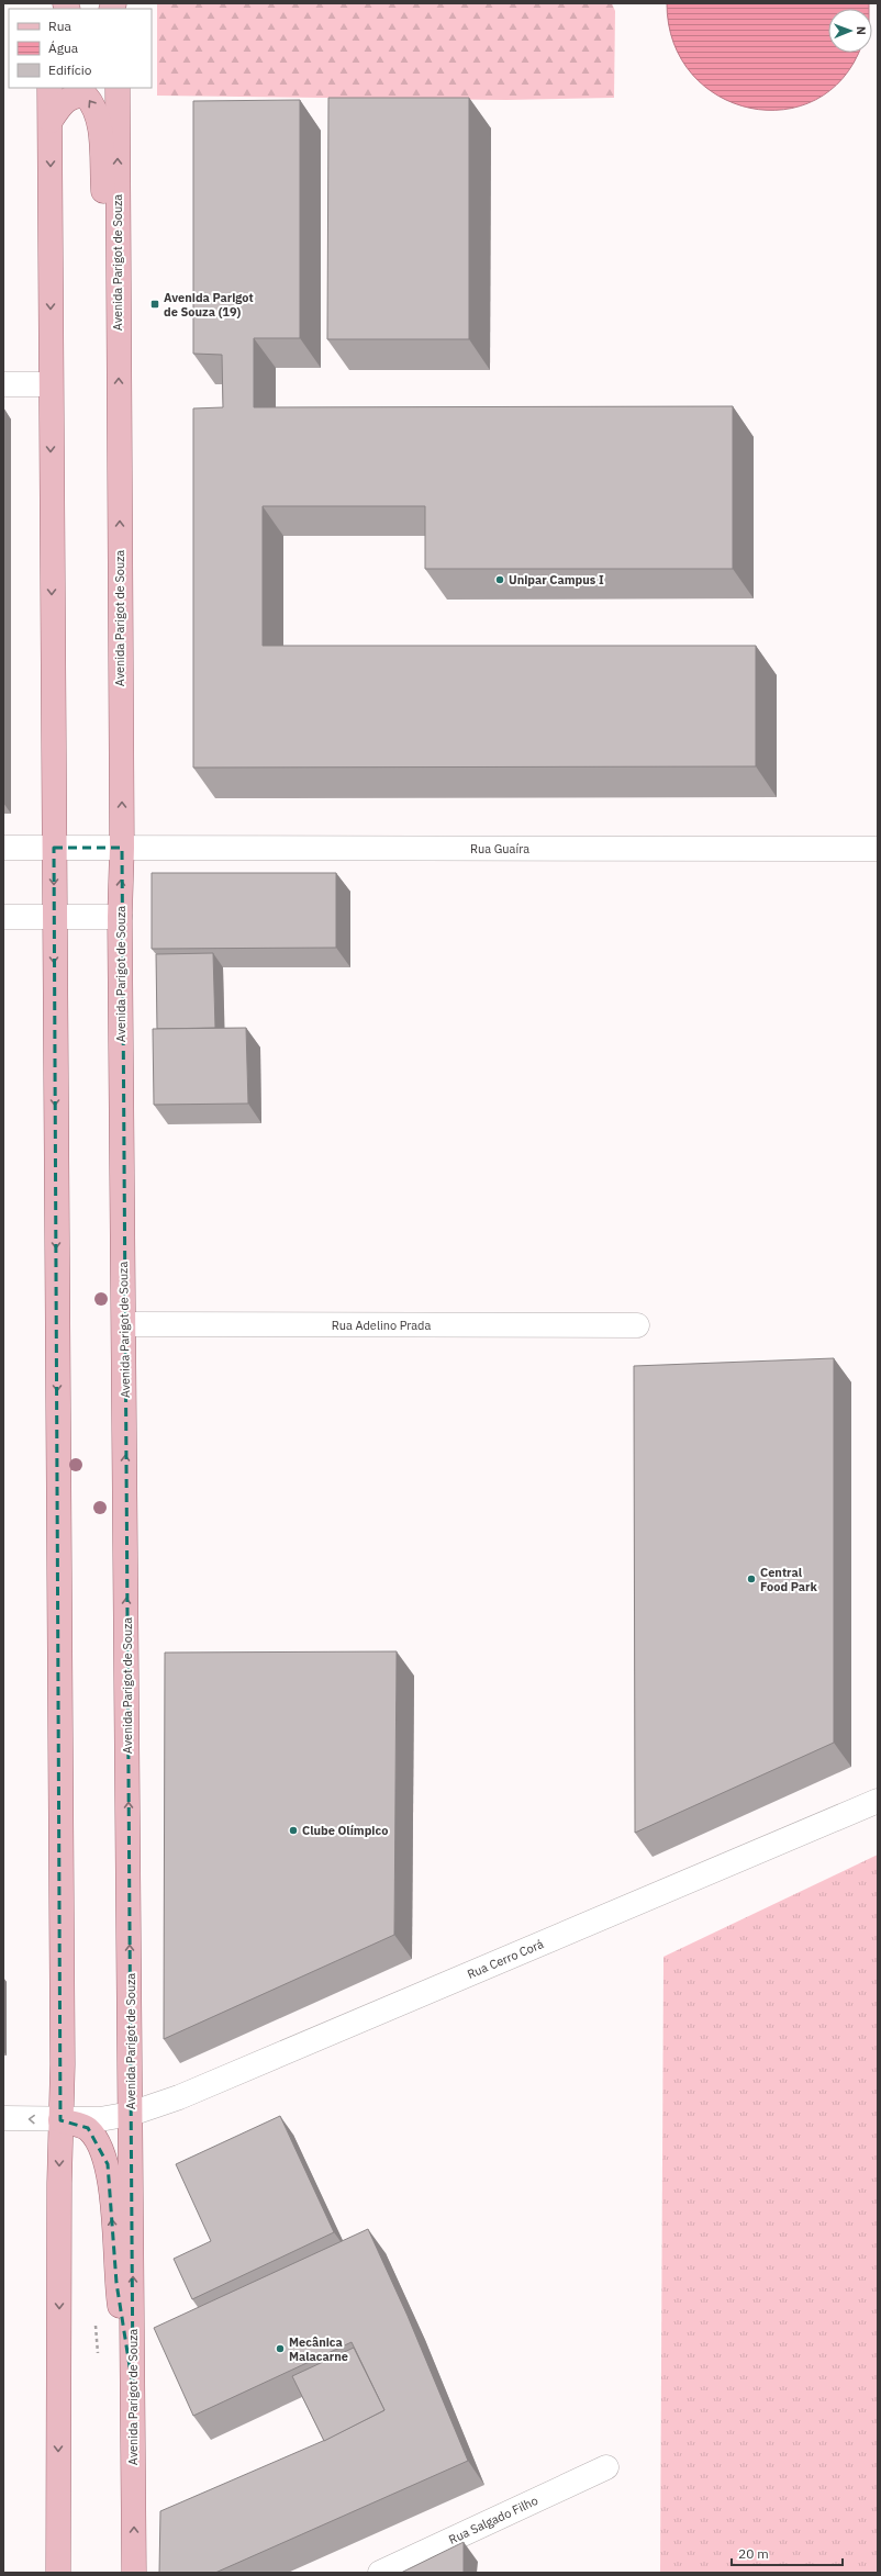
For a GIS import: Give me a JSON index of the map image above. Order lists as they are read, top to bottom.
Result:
{
  "streets": {
    "main road": ["Avenida Parigot de Souza"],
    "street": [
      "Rua Guaíra",
      "Rua Adelino Prada",
      "Rua Cerro Corá",
      "Rua Salgado Filho"
    ]
  },
  "crossings": [
    ["Avenida Parigot de Souza", "Rua Guaíra"],
    ["Avenida Parigot de Souza", "Rua Adelino Prada"],
    ["Avenida Parigot de Souza", "Rua Cerro Corá"]
  ],
  "places": {
    "transit": ["Avenida Parigot de Souza (19)"],
    "other": [
      "Unipar Campus I",
      "Central Food Park",
      "Clube Olímpico",
      "Mecânica Malacarne"
    ]
  },
  "legend": ["Rua", "Água", "Edifício"],
  "scale_bar": "20 m",
  "north": "right"
}
